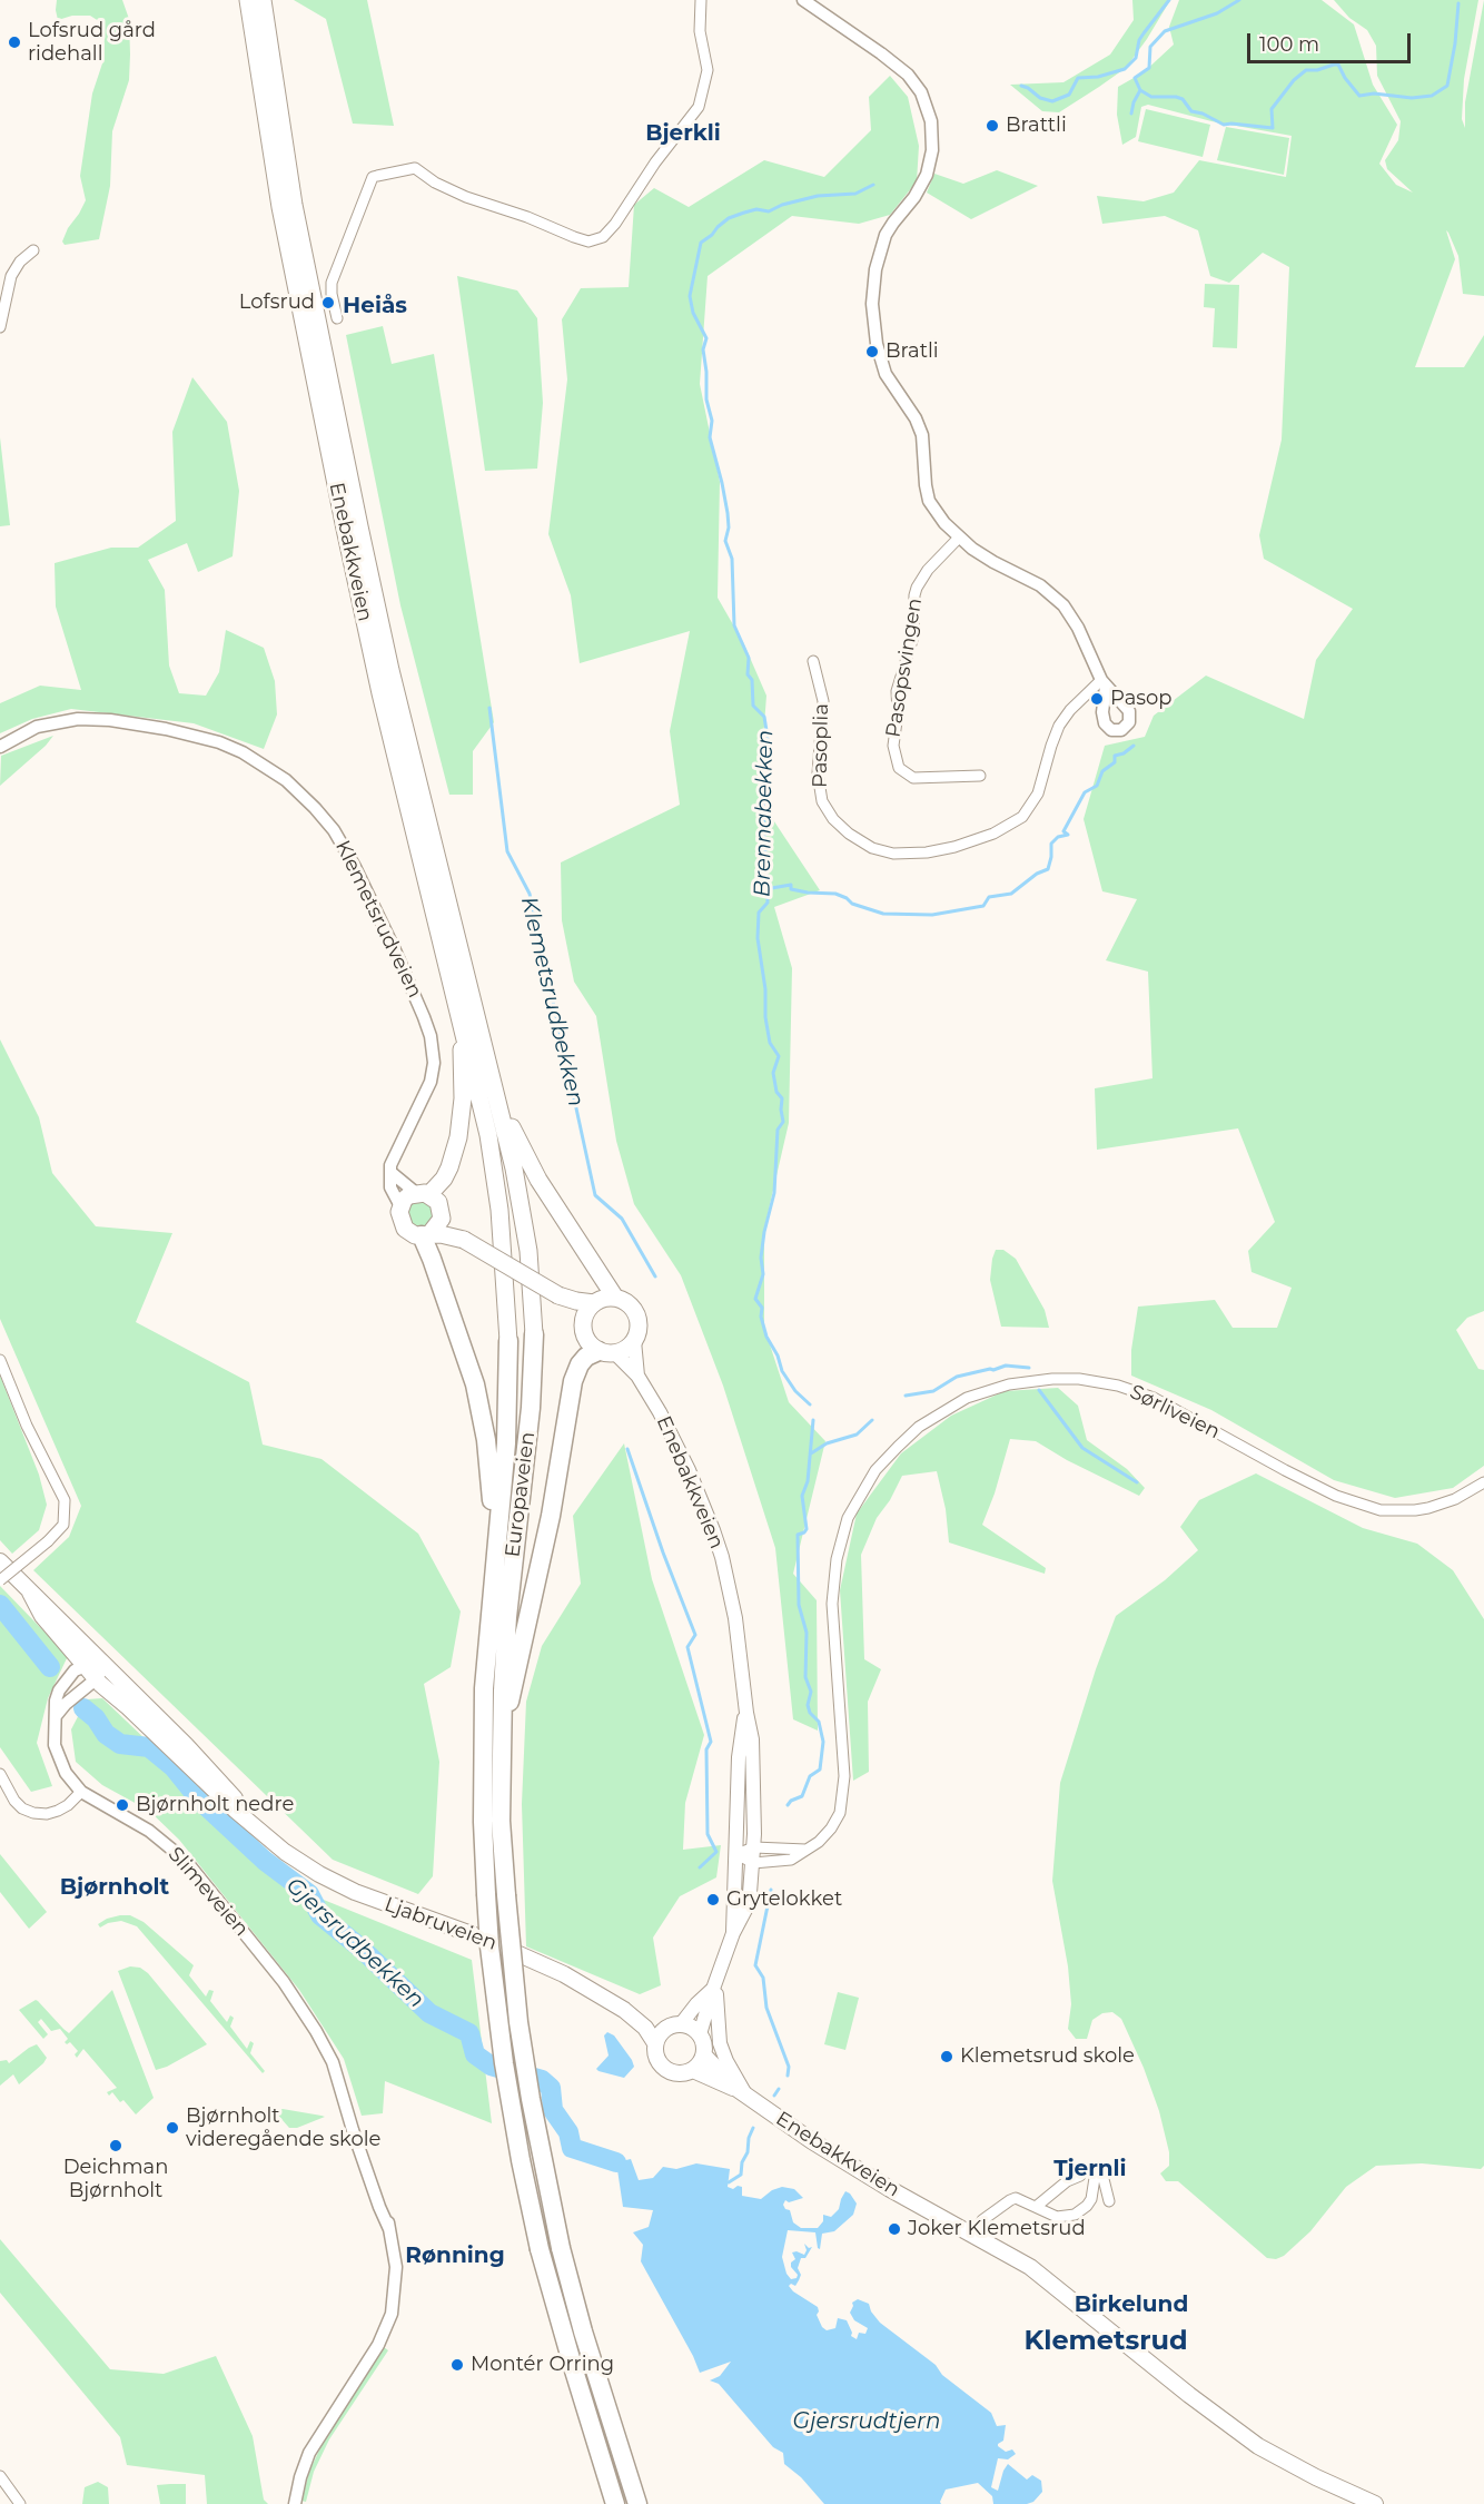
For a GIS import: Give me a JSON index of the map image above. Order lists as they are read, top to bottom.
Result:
{
  "streets": {
    "highway": ["Enebakkveien", "Europaveien"],
    "main road": ["Ljabruveien"],
    "street": [
      "Pasopsvingen",
      "Pasoplia",
      "Klemetsrudveien",
      "Sørliveien",
      "Slimeveien"
    ]
  },
  "crossings": [
    ["Enebakkveien", "Sørliveien"],
    ["Enebakkveien", "Europaveien"],
    ["Enebakkveien", "Ljabruveien"],
    ["Slimeveien", "Ljabruveien"]
  ],
  "districts": [
    "Bjerkli",
    "Heiås",
    "Bjørnholt",
    "Tjernli",
    "Rønning",
    "Birkelund",
    "Klemetsrud"
  ],
  "water": [
    "Brennabekken",
    "Klemetsrudbekken",
    "Gjersrudbekken",
    "Gjersrudtjern"
  ],
  "places": [
    "Lofsrud gård ridehall",
    "Brattli",
    "Lofsrud",
    "Bratli",
    "Pasop",
    "Bjørnholt nedre",
    "Grytelokket",
    "Klemetsrud skole",
    "Bjørnholt videregående skole",
    "Deichman Bjørnholt",
    "Joker Klemetsrud",
    "Montér Orring"
  ],
  "scale_bar": "100 m"
}
